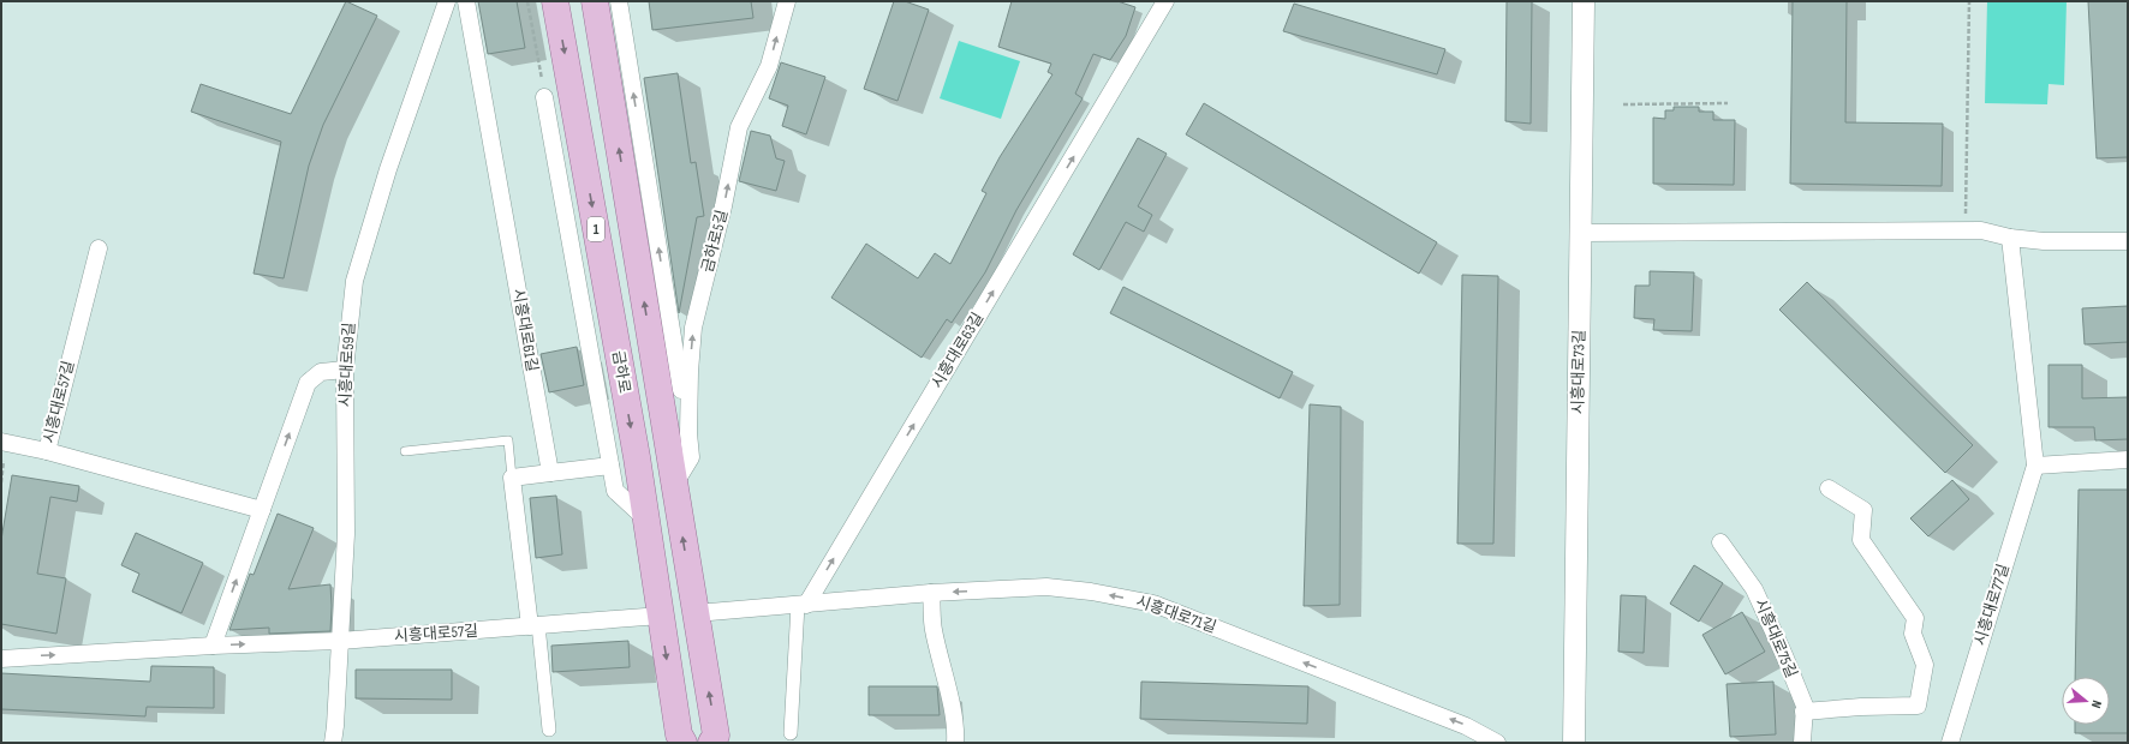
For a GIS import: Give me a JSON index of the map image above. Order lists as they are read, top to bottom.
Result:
{
  "streets": {
    "main road": ["1", "금하로"],
    "street": [
      "금하로5길",
      "시흥대로61길",
      "시흥대로63길",
      "시흥대로59길",
      "시흥대로73길",
      "시흥대로57길",
      "시흥대로77길",
      "시흥대로71길",
      "시흥대로75길"
    ]
  },
  "crossings": [
    ["시흥대로63길", "시흥대로71길"],
    ["시흥대로59길", "시흥대로57길"],
    ["금하로", "시흥대로57길"]
  ],
  "one_way": ["시흥대로63길", "시흥대로71길"],
  "north": "right"
}
